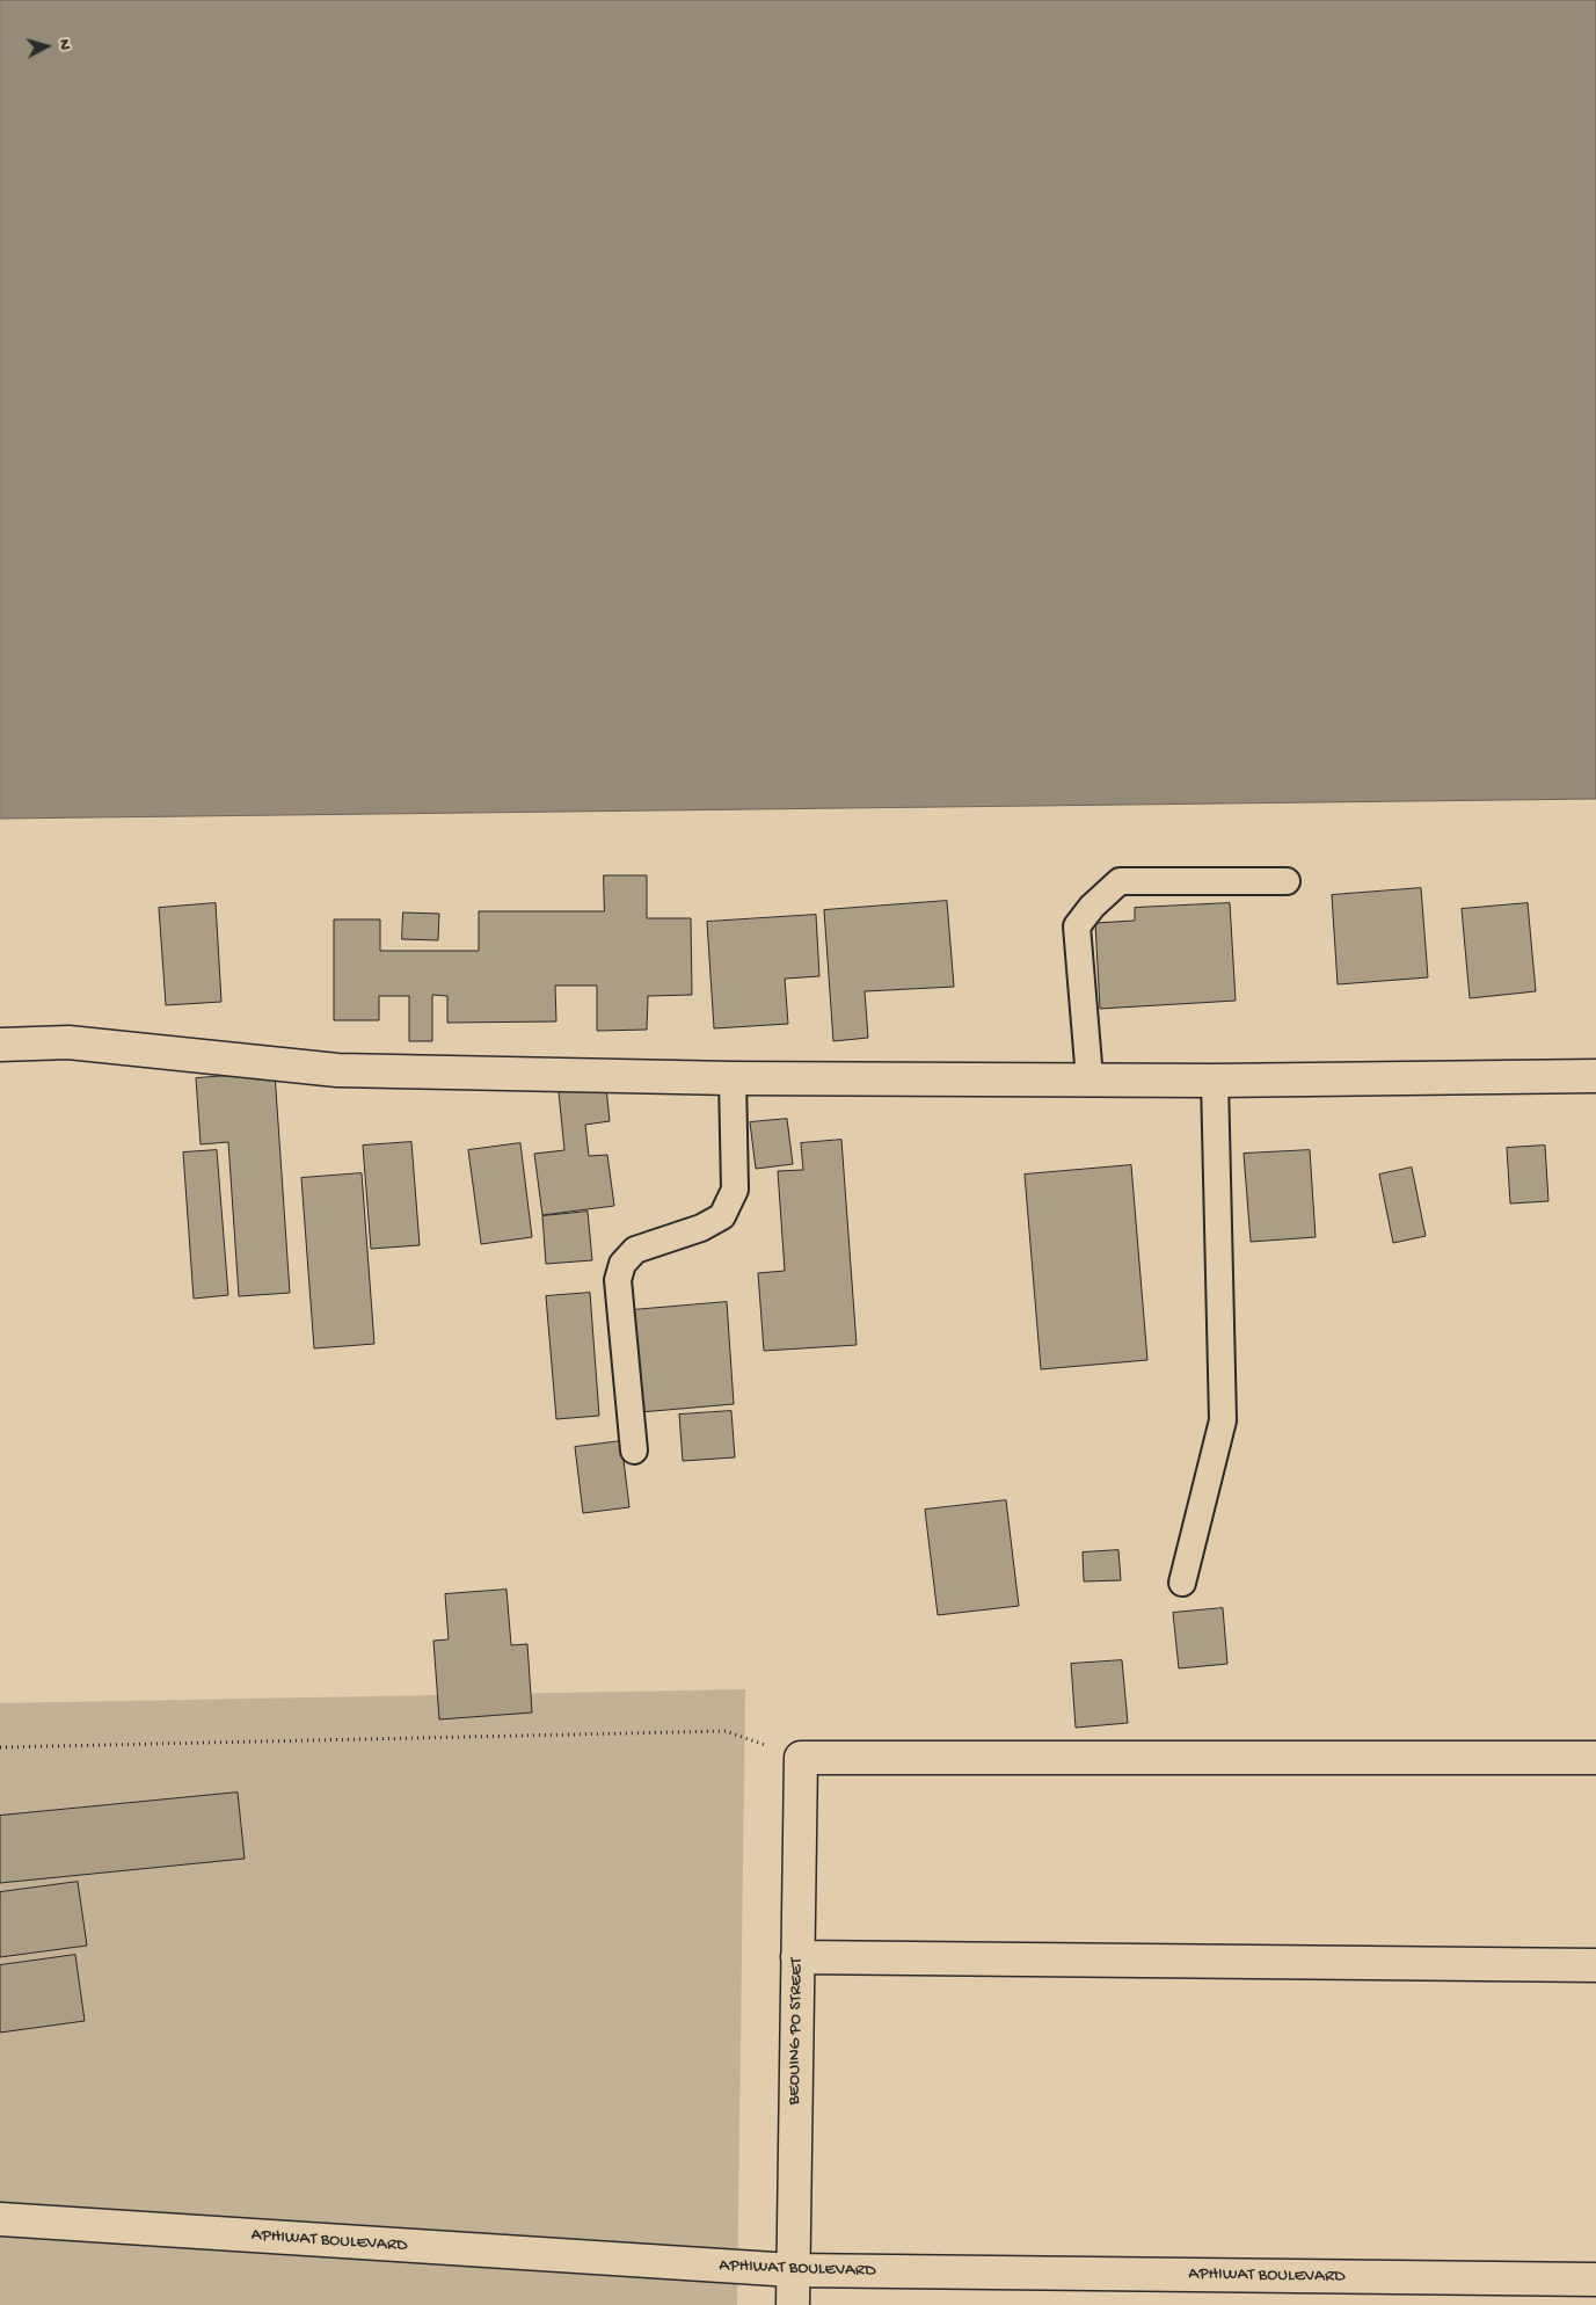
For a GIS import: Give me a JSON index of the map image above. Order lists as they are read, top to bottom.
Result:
{
  "streets": {
    "street": ["BEOUING PO STREET", "APHIWAT BOULEVARD"]
  },
  "crossings": [
    ["BEOUING PO STREET", "APHIWAT BOULEVARD"]
  ],
  "north": "right"
}
